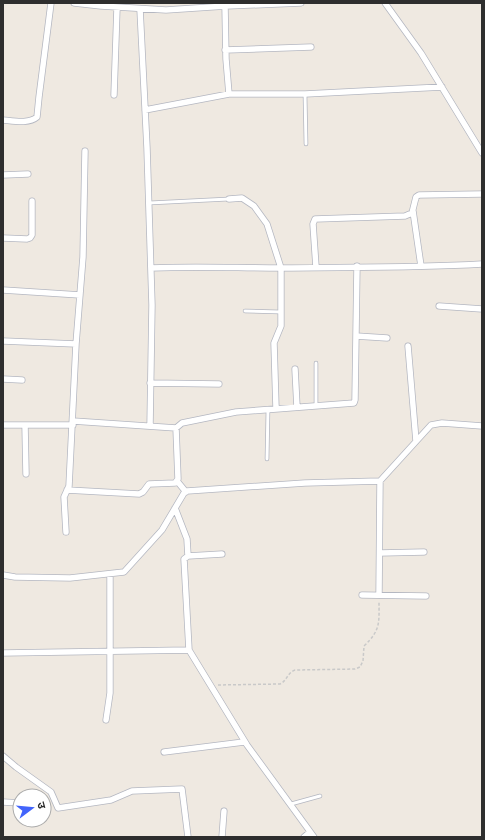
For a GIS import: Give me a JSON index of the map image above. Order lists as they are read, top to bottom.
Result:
{
  "north": "right"
}
